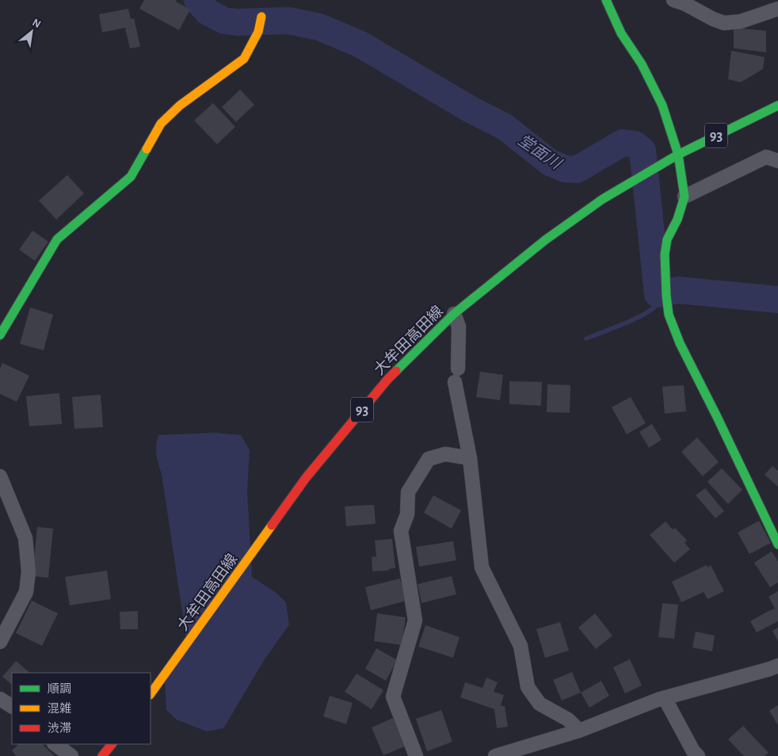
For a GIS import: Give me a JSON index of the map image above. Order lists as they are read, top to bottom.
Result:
{
  "streets": {
    "street": ["93", "大牟田高田線"]
  },
  "water": ["堂面川"],
  "legend": ["順調", "混雑", "渋滞"],
  "north": "top right"
}
